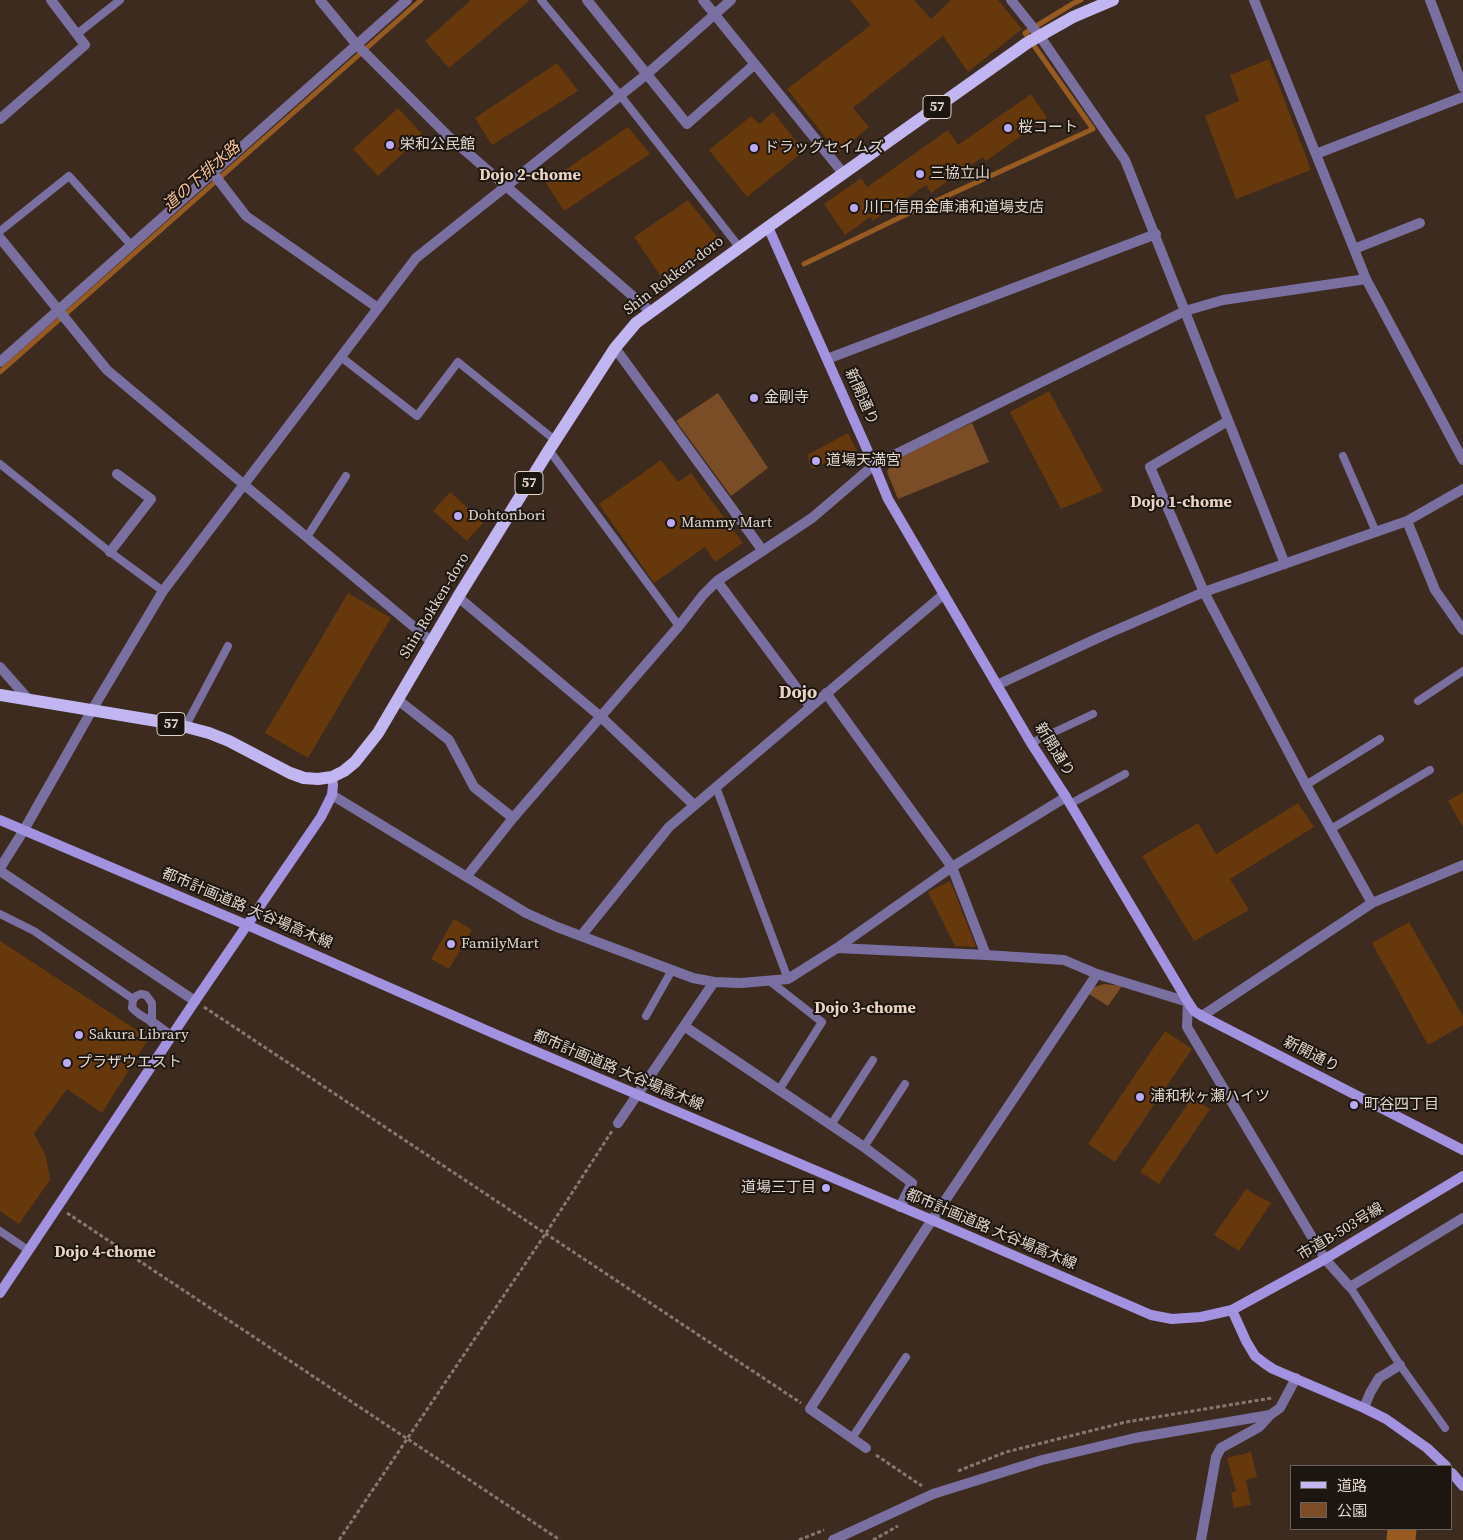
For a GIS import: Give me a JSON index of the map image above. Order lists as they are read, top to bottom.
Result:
{
  "streets": {
    "main road": ["57", "Shin Rokken-doro"],
    "street": ["新開通り", "都市計画道路 大谷場高木線", "市道B-503号線"]
  },
  "crossings": [
    ["57", "Shin Rokken-doro"],
    ["Shin Rokken-doro", "新開通り"],
    ["都市計画道路 大谷場高木線", "市道B-503号線"]
  ],
  "districts": [
    "Dojo 2-chome",
    "Dojo 1-chome",
    "Dojo",
    "Dojo 3-chome",
    "Dojo 4-chome"
  ],
  "water": ["道の下排水路"],
  "places": [
    "桜コート",
    "栄和公民館",
    "ドラッグセイムズ",
    "三協立山",
    "川口信用金庫浦和道場支店",
    "金剛寺",
    "道場天満宮",
    "Dohtonbori",
    "Mammy Mart",
    "FamilyMart",
    "Sakura Library",
    "プラザウエスト",
    "浦和秋ヶ瀬ハイツ",
    "町谷四丁目",
    "道場三丁目"
  ],
  "legend": ["道路", "公園"]
}
